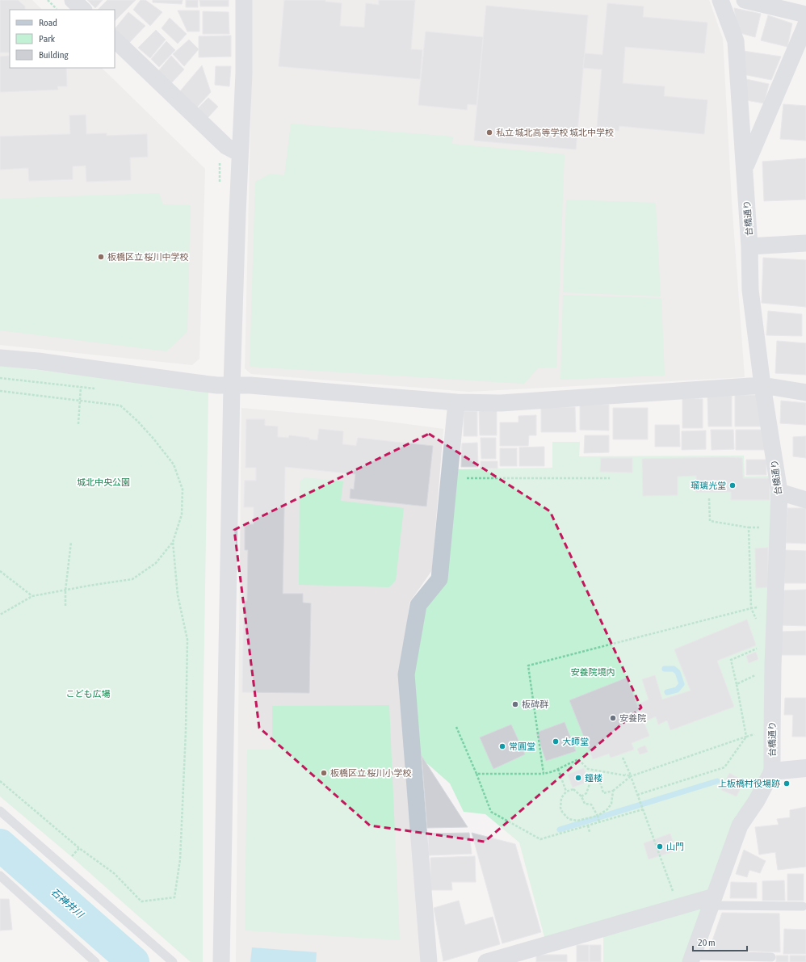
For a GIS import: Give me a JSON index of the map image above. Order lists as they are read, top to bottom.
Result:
{
  "streets": {
    "street": ["台橋通り"]
  },
  "water": ["石神井川"],
  "parks": ["城北中央公園", "安養院境内", "こども広場"],
  "places": [
    "私立 城北高等学校 城北中学校",
    "板橋区立 桜川中学校",
    "瑠璃光堂",
    "板碑群",
    "安養院",
    "大師堂",
    "常圓堂",
    "板橋区立 桜川小学校",
    "鐘楼",
    "上板橋村役場跡",
    "山門"
  ],
  "legend": ["Road", "Park", "Building"],
  "scale_bar": "20 m"
}
